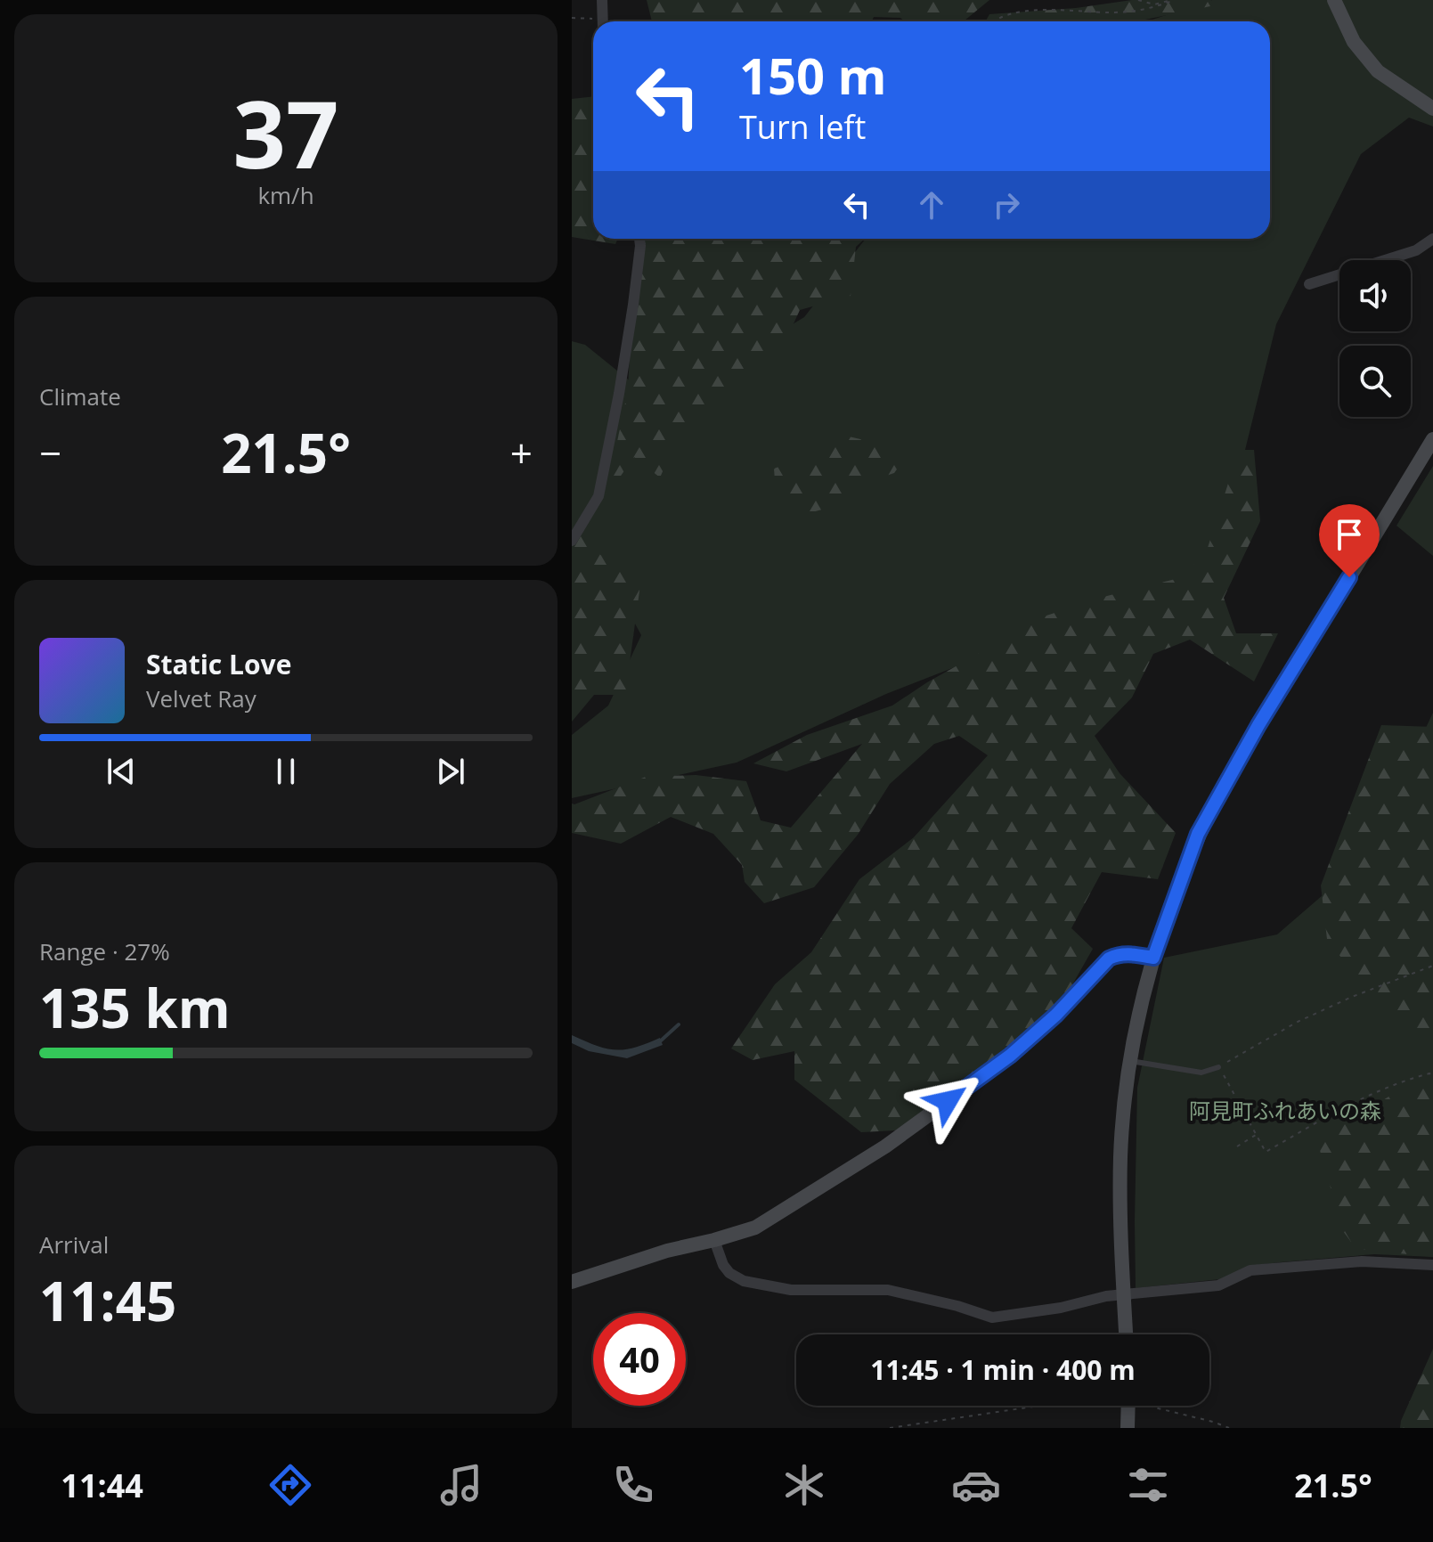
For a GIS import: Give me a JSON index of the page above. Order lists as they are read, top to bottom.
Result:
{
  "parks": ["阿見町ふれあいの森"],
  "page": {
    "tile": [
      ["37", "km/h"],
      "Climate",
      ["Range · 27%", "135 km"],
      ["Arrival", "11:45"]
    ],
    "turn": ["150 m", "Turn left"],
    "heat": ["−", "21.5°", "+"],
    "song": ["Static Love", "Velvet Ray"],
    "limit": "40",
    "trip": "11:45 · 1 min · 400 m",
    "tabs": ["11:44", "21.5°"]
  }
}
